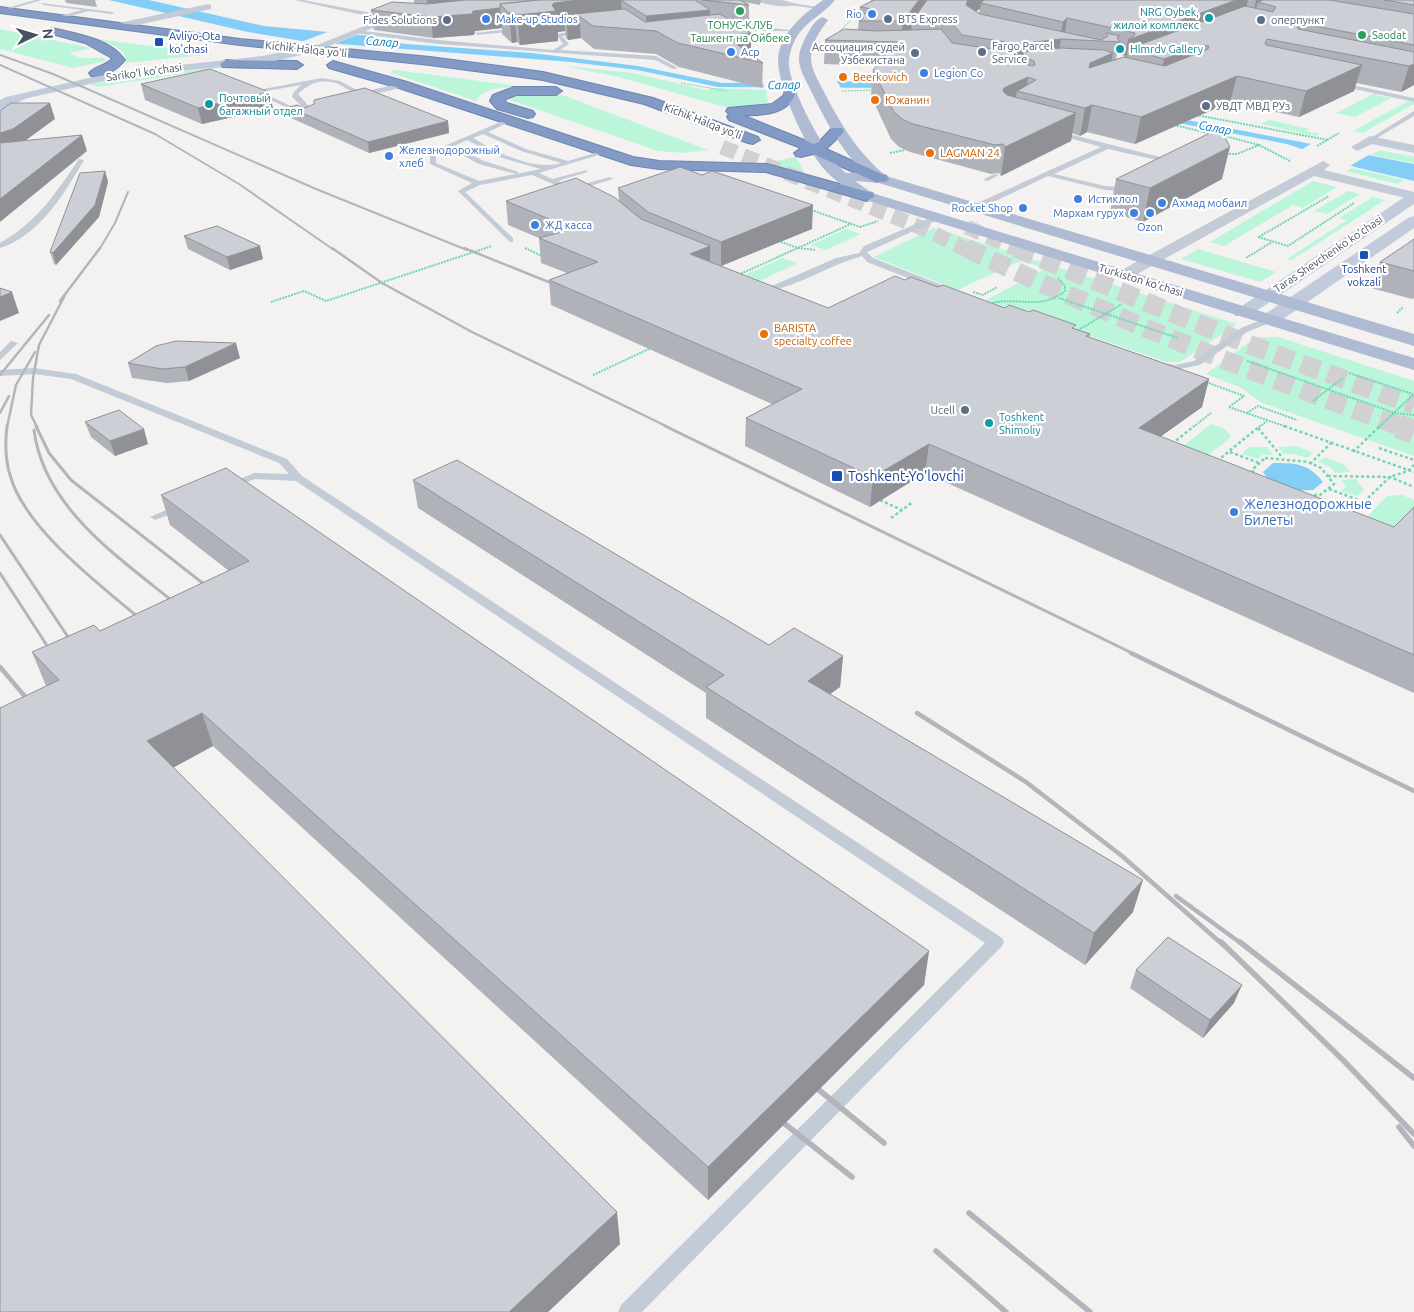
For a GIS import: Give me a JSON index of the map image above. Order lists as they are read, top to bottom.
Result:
{
  "streets": {
    "highway": ["Kichik Halqa yo'li"],
    "main road": ["Sariko'l ko'chasi", "Taras Shevchenko ko'chasi", "Turkiston ko'chasi"]
  },
  "crossings": [
    ["Kichik Halqa yo'li", "Sariko'l ko'chasi"],
    ["Taras Shevchenko ko'chasi", "Turkiston ko'chasi"]
  ],
  "water": ["Салар"],
  "places": {
    "other": [
      "ТОНУС-КЛУБ Ташкент на Ойбеке",
      "Rio",
      "NRG Oybek, жилой комплекс",
      "Make-up Studios",
      "BTS Express",
      "Fides Solutions",
      "оперпункт",
      "Saodat",
      "Hlmrdv Gallery",
      "Аср",
      "Fargo Parcel Service",
      "Ассоциация судей Узбекистана",
      "Legion Co",
      "Beerkovich",
      "Южанин",
      "Почтовый багажный отдел",
      "УВДТ МВД РУз",
      "LAGMAN 24",
      "Железнодорожный хлеб",
      "Истиклол",
      "Ахмад мобаил",
      "Rocket Shop",
      "Мархам гурух",
      "Ozon",
      "ЖД касса",
      "BARISTA specialty coffee",
      "Ucell",
      "Toshkent Shimoliy",
      "Железнодорожные Билеты"
    ],
    "transit": ["Avliyo-Ota ko'chasi", "Toshkent vokzali", "Toshkent-Yo'lovchi"]
  },
  "north": "right"
}
